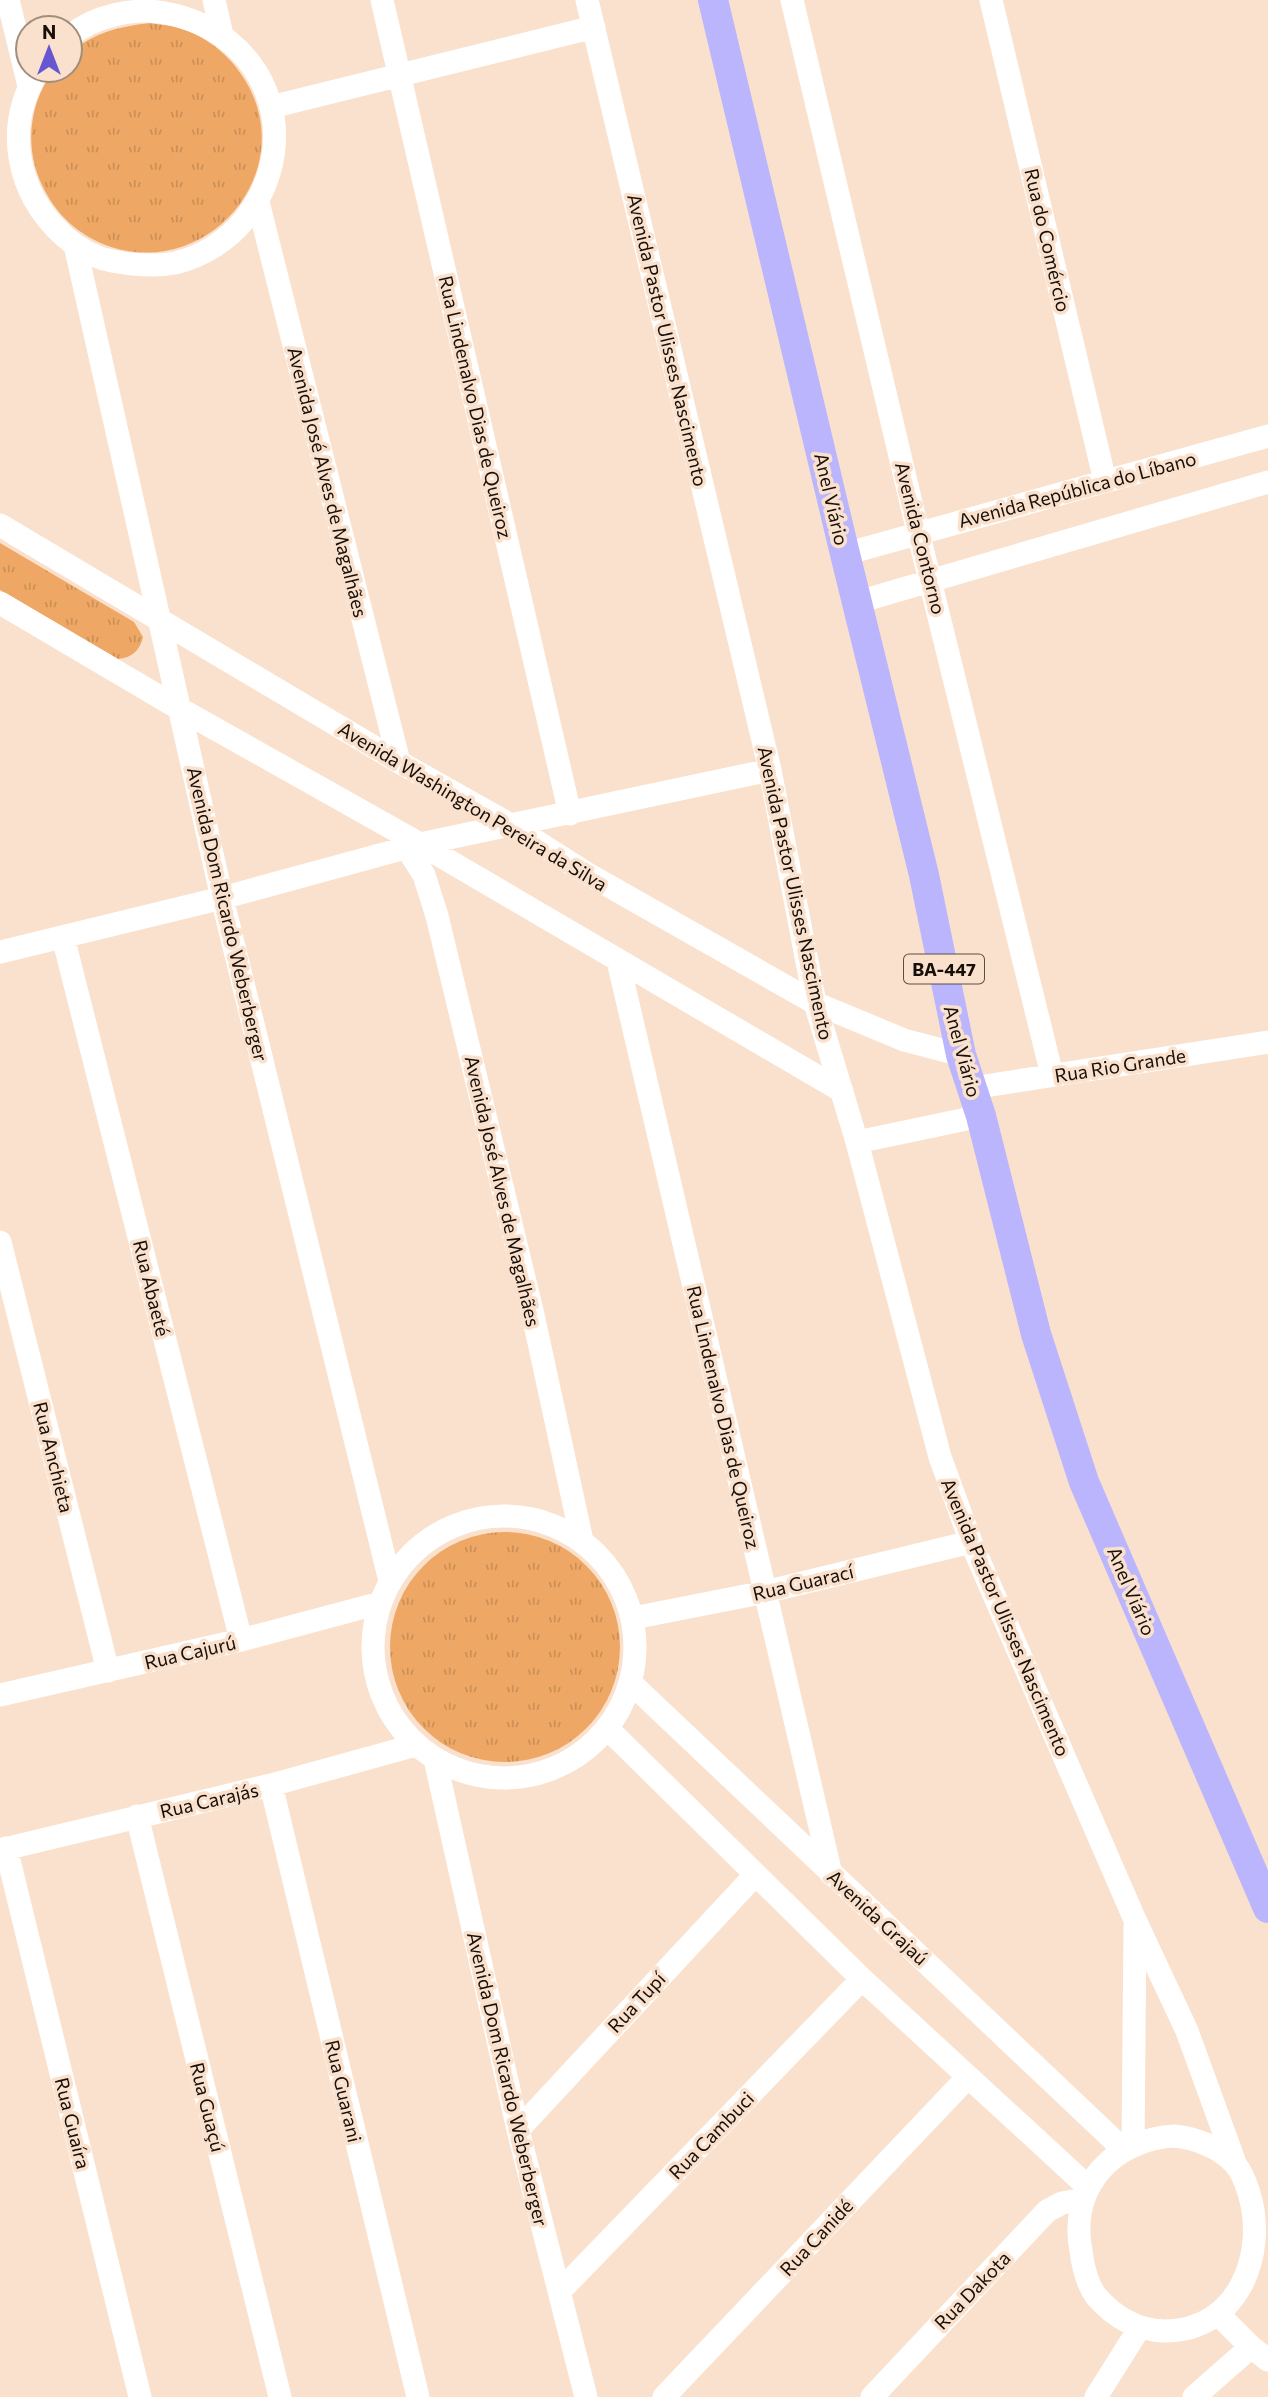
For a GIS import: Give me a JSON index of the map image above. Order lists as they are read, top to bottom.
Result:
{
  "streets": {
    "main road": ["Anel Viário", "BA-447"],
    "street": [
      "Rua do Comércio",
      "Avenida Pastor Ulisses Nascimento",
      "Rua Lindenalvo Dias de Queiroz",
      "Avenida José Alves de Magalhães",
      "Avenida República do Líbano",
      "Avenida Contorno",
      "Avenida Washington Pereira da Silva",
      "Avenida Dom Ricardo Weberberger",
      "Rua Rio Grande",
      "Rua Abaeté",
      "Rua Anchieta",
      "Rua Guarací",
      "Rua Cajurú",
      "Rua Carajás",
      "Avenida Grajaú",
      "Rua Tupí",
      "Rua Guarani",
      "Rua Guaçú",
      "Rua Guaíra",
      "Rua Cambuci",
      "Rua Canidé",
      "Rua Dakota"
    ]
  },
  "crossings": [
    ["Rua do Comércio", "Avenida República do Líbano"],
    ["Avenida Pastor Ulisses Nascimento", "Avenida Washington Pereira da Silva"],
    ["Avenida Pastor Ulisses Nascimento", "Rua Guarací"],
    ["Avenida Pastor Ulisses Nascimento", "Avenida Grajaú"],
    ["Avenida Pastor Ulisses Nascimento", "Rua Dakota"],
    ["Rua Lindenalvo Dias de Queiroz", "Rua Guarací"],
    ["Rua Lindenalvo Dias de Queiroz", "Avenida Grajaú"],
    ["Avenida José Alves de Magalhães", "Avenida Washington Pereira da Silva"],
    ["Avenida República do Líbano", "Anel Viário"],
    ["Avenida República do Líbano", "Avenida Contorno"],
    ["Anel Viário", "Avenida Washington Pereira da Silva"],
    ["Anel Viário", "Rua Rio Grande"],
    ["Avenida Contorno", "Rua Rio Grande"],
    ["Avenida Washington Pereira da Silva", "Avenida Dom Ricardo Weberberger"],
    ["Avenida Dom Ricardo Weberberger", "Rua Tupí"],
    ["Avenida Dom Ricardo Weberberger", "Rua Cambuci"],
    ["Rua Abaeté", "Rua Cajurú"],
    ["Rua Anchieta", "Rua Cajurú"],
    ["Rua Carajás", "Rua Guarani"],
    ["Rua Carajás", "Rua Guaçú"],
    ["Rua Carajás", "Rua Guaíra"],
    ["Avenida Grajaú", "Rua Dakota"]
  ],
  "north": "top"
}
